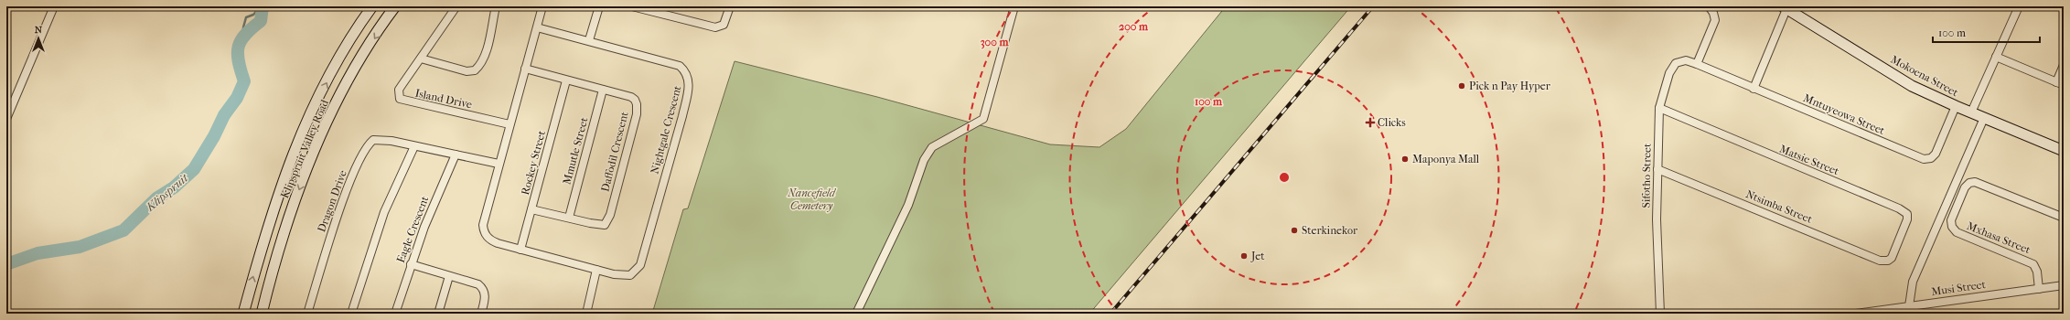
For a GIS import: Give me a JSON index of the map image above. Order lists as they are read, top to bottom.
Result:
{
  "streets": {
    "main road": ["Mokoena Street", "Klipspruit Valley Road"],
    "street": [
      "Island Drive",
      "Mntuyeowa Street",
      "Nightgale Crescent",
      "Mmutle Street",
      "Daffodil Crescent",
      "Matsie Street",
      "Rockey Street",
      "Sifotho Street",
      "Dragon Drive",
      "Ntsimba Street",
      "Eagle Crescent",
      "Mxhasa Street",
      "Musi Street"
    ]
  },
  "crossings": [
    ["Mokoena Street", "Mntuyeowa Street"],
    ["Island Drive", "Nightgale Crescent"],
    ["Mntuyeowa Street", "Sifotho Street"],
    ["Nightgale Crescent", "Daffodil Crescent"],
    ["Nightgale Crescent", "Rockey Street"],
    ["Nightgale Crescent", "Dragon Drive"],
    ["Mmutle Street", "Daffodil Crescent"],
    ["Daffodil Crescent", "Rockey Street"],
    ["Matsie Street", "Sifotho Street"],
    ["Matsie Street", "Ntsimba Street"],
    ["Sifotho Street", "Ntsimba Street"],
    ["Dragon Drive", "Eagle Crescent"],
    ["Mxhasa Street", "Musi Street"]
  ],
  "water": ["Klipspruit"],
  "parks": ["Nancefield Cemetery"],
  "places": {
    "other": [
      "Pick n Pay Hyper",
      "Maponya Mall",
      "Sterkinekor",
      "Jet"
    ],
    "health": ["Clicks"]
  },
  "scale_bar": "100 m",
  "north": "top",
  "rings": ["200 m", "300 m", "100 m"]
}
